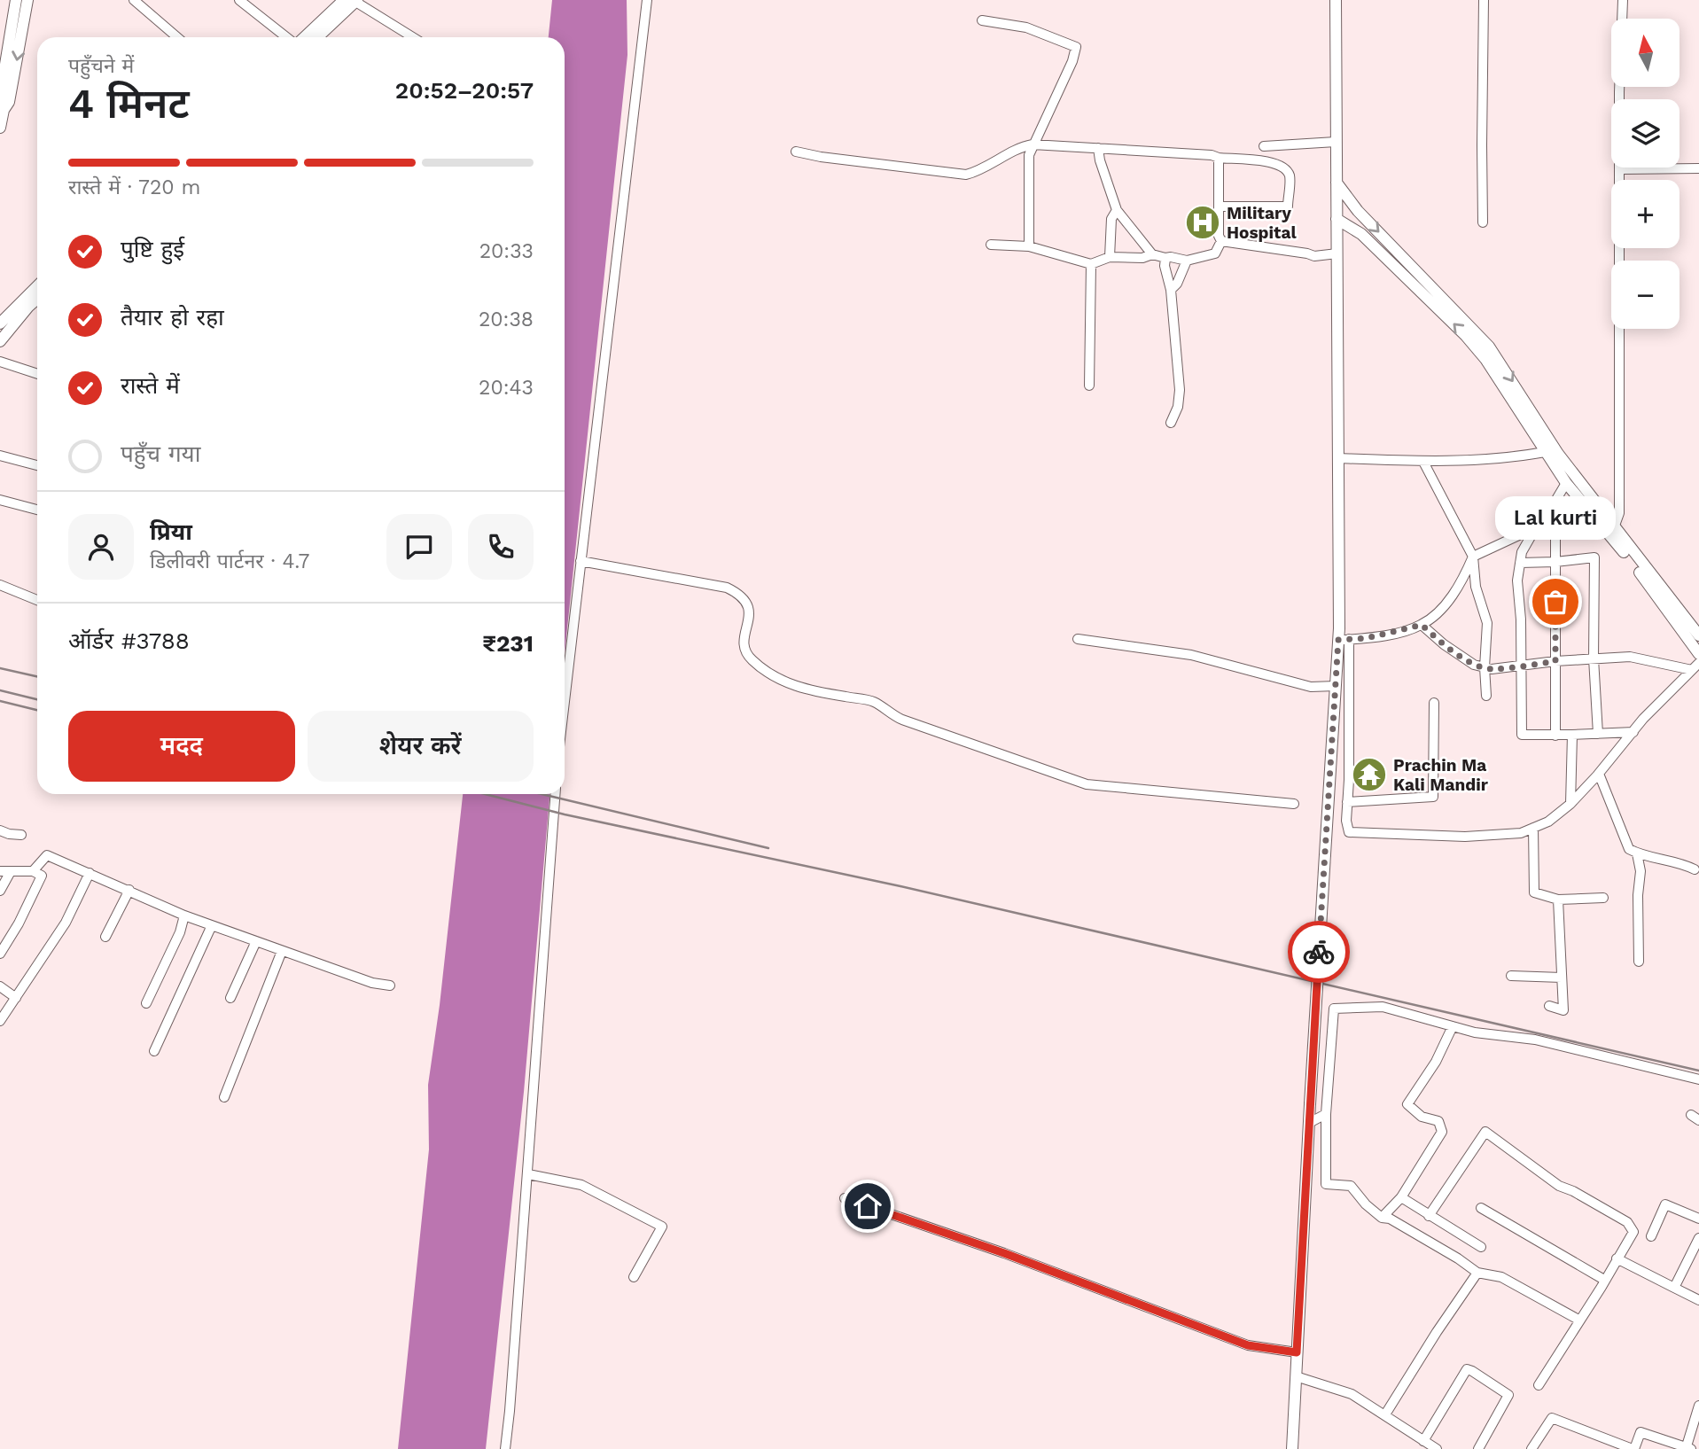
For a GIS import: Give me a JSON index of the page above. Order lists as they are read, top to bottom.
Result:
{
  "places": {
    "hospital": ["Military Hospital"],
    "other": ["Lal kurti"],
    "temple": ["Prachin Ma Kali Mandir"]
  },
  "north": "top",
  "page": {
    "map_buttons": ["+", "−"],
    "heading": ["4 मिनट", "पहुँचने में", "20:52–20:57"],
    "panel": [
      "प्रिया",
      "डिलीवरी पार्टनर · 4.7",
      "ऑर्डर #3788",
      "₹231"
    ],
    "bar": "रास्ते में · 720 m",
    "list": [
      ["पुष्टि हुई", "20:33"],
      ["तैयार हो रहा", "20:38"],
      ["रास्ते में", "20:43"],
      "पहुँच गया"
    ],
    "bubble": "Lal kurti",
    "buttons": ["मदद", "शेयर करें"]
  }
}
